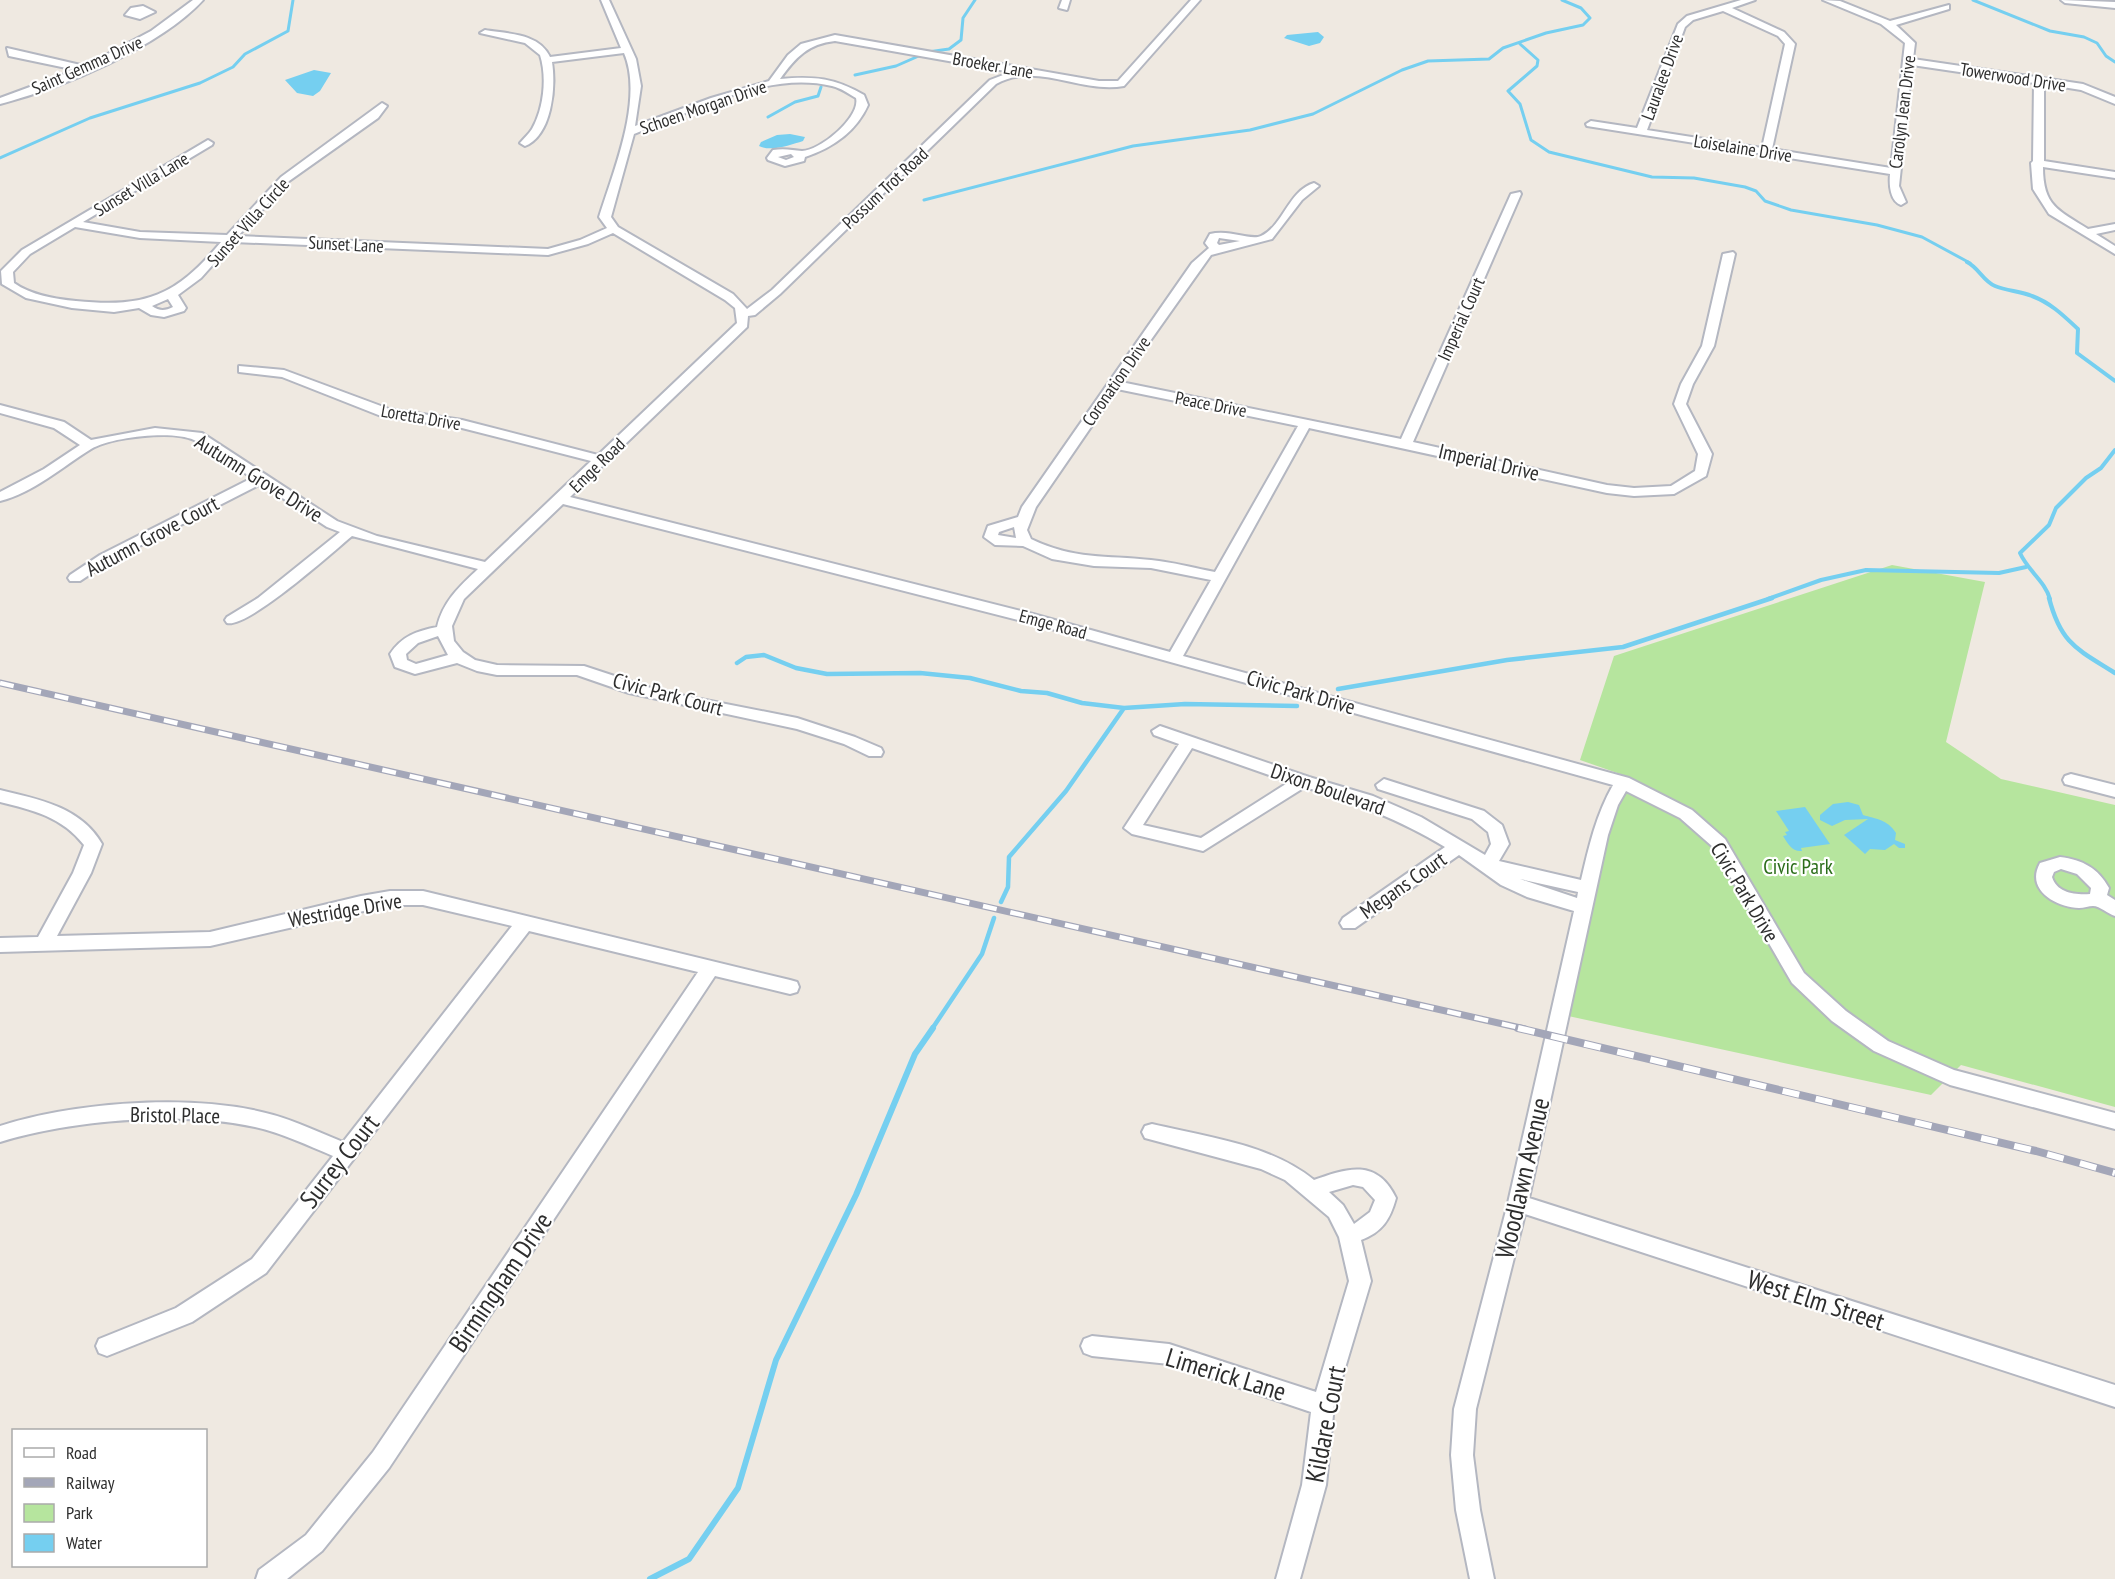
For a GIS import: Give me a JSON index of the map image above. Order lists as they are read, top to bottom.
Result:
{
  "streets": {
    "street": [
      "Saint Gemma Drive",
      "Broeker Lane",
      "Lauralee Drive",
      "Towerwood Drive",
      "Schoen Morgan Drive",
      "Carolyn Jean Drive",
      "Loiselaine Drive",
      "Sunset Villa Lane",
      "Possum Trot Road",
      "Sunset Villa Circle",
      "Sunset Lane",
      "Imperial Court",
      "Coronation Drive",
      "Peace Drive",
      "Loretta Drive",
      "Imperial Drive",
      "Emge Road",
      "Autumn Grove Drive",
      "Autumn Grove Court",
      "Civic Park Drive",
      "Civic Park Court",
      "Dixon Boulevard",
      "Megans Court",
      "Westridge Drive",
      "Bristol Place",
      "Surrey Court",
      "Woodlawn Avenue",
      "Birmingham Drive",
      "West Elm Street",
      "Limerick Lane",
      "Kildare Court"
    ]
  },
  "crossings": [
    ["Broeker Lane", "Schoen Morgan Drive"],
    ["Broeker Lane", "Possum Trot Road"],
    ["Lauralee Drive", "Loiselaine Drive"],
    ["Towerwood Drive", "Carolyn Jean Drive"],
    ["Carolyn Jean Drive", "Loiselaine Drive"],
    ["Sunset Villa Lane", "Sunset Villa Circle"],
    ["Sunset Villa Lane", "Sunset Lane"],
    ["Possum Trot Road", "Emge Road"],
    ["Sunset Villa Circle", "Sunset Lane"],
    ["Imperial Court", "Imperial Drive"],
    ["Coronation Drive", "Peace Drive"],
    ["Peace Drive", "Imperial Drive"],
    ["Loretta Drive", "Emge Road"],
    ["Emge Road", "Civic Park Drive"],
    ["Autumn Grove Drive", "Autumn Grove Court"],
    ["Civic Park Drive", "Woodlawn Avenue"],
    ["Dixon Boulevard", "Megans Court"],
    ["Dixon Boulevard", "Woodlawn Avenue"],
    ["Westridge Drive", "Surrey Court"],
    ["Westridge Drive", "Birmingham Drive"],
    ["Bristol Place", "Surrey Court"],
    ["Woodlawn Avenue", "West Elm Street"],
    ["Limerick Lane", "Kildare Court"]
  ],
  "parks": ["Civic Park"],
  "legend": [
    "Road",
    "Railway",
    "Park",
    "Water"
  ]
}
